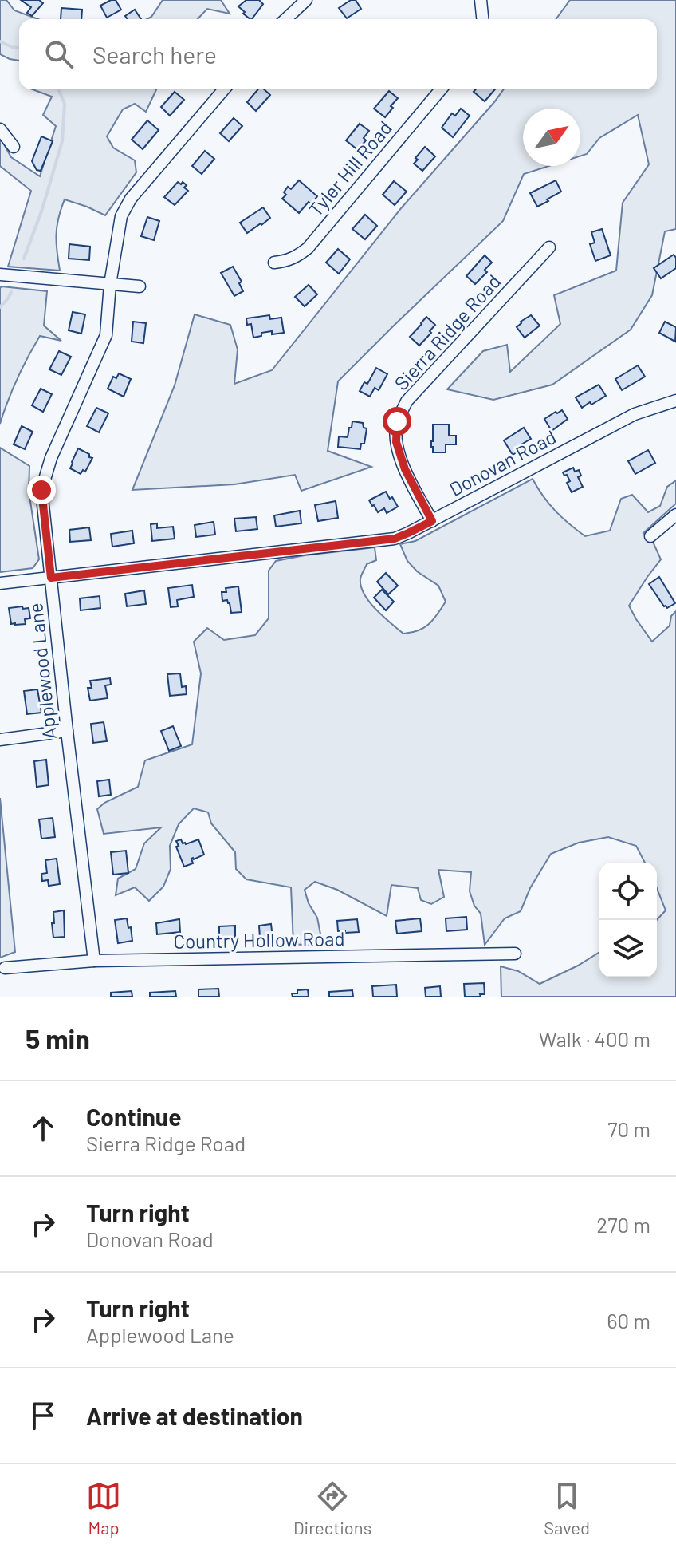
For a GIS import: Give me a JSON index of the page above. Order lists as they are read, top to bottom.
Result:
{
  "streets": {
    "street": [
      "Tyler Hill Road",
      "Sierra Ridge Road",
      "Donovan Road",
      "Applewood Lane",
      "Country Hollow Road"
    ]
  },
  "crossings": [
    ["Sierra Ridge Road", "Donovan Road"],
    ["Donovan Road", "Applewood Lane"],
    ["Applewood Lane", "Country Hollow Road"]
  ],
  "north": "top right",
  "page": {
    "search": "Search here",
    "heading": ["5 min", "Walk · 400 m"],
    "list": [
      ["Continue", "Sierra Ridge Road", "70 m"],
      ["Turn right", "Donovan Road", "270 m"],
      ["Turn right", "Applewood Lane", "60 m"],
      "Arrive at destination"
    ],
    "nav": ["Map", "Directions", "Saved"]
  }
}
